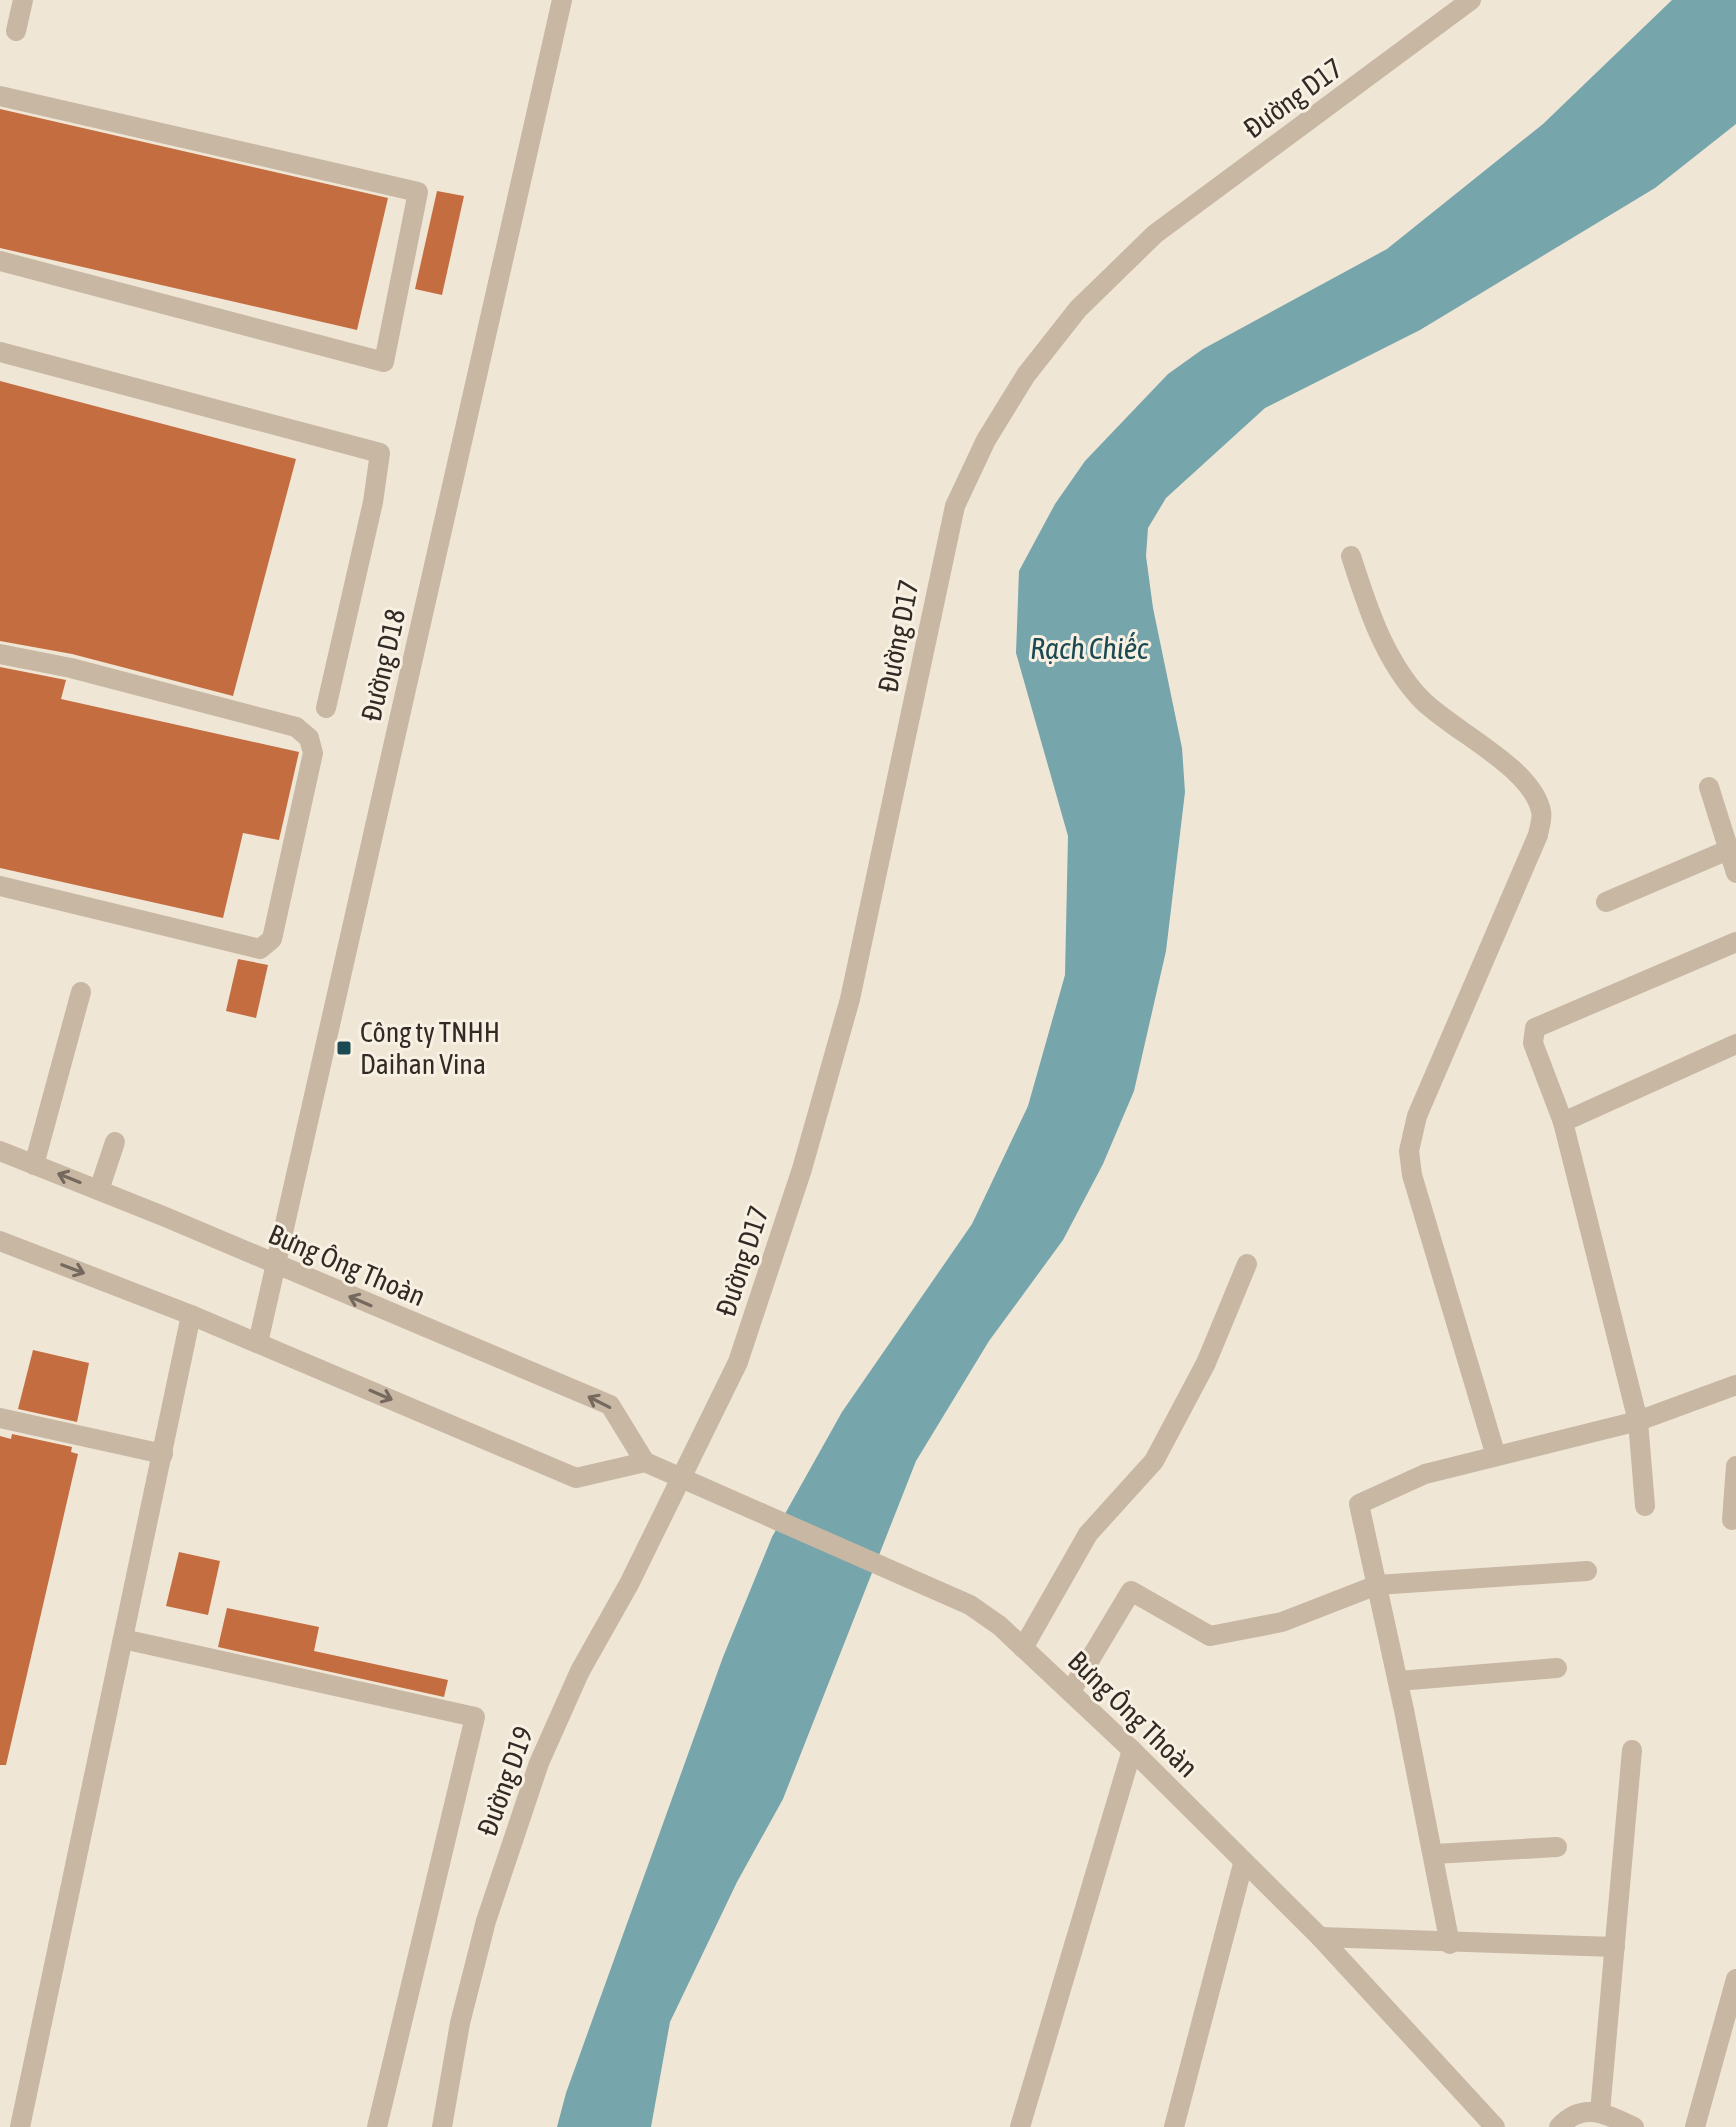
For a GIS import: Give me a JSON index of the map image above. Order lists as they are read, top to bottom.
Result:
{
  "streets": {
    "street": [
      "Đường D17",
      "Đường D18",
      "Bưng Ông Thoàn",
      "Đường D19"
    ]
  },
  "crossings": [
    ["Đường D17", "Bưng Ông Thoàn"],
    ["Đường D17", "Đường D19"],
    ["Đường D18", "Bưng Ông Thoàn"],
    ["Bưng Ông Thoàn", "Đường D19"]
  ],
  "water": ["Rạch Chiếc"],
  "places": {
    "transit": ["Công ty TNHH Daihan Vina"]
  }
}
